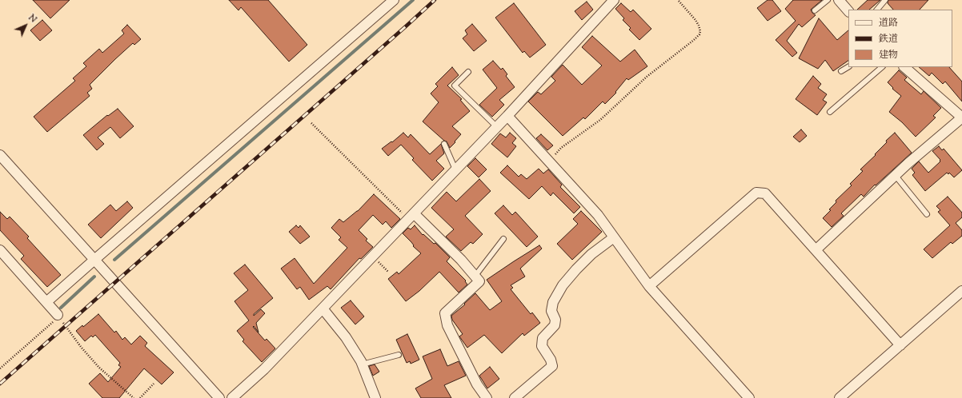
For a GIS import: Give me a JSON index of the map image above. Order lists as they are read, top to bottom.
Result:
{
  "legend": ["道路", "鉄道", "建物"],
  "north": "top right"
}
